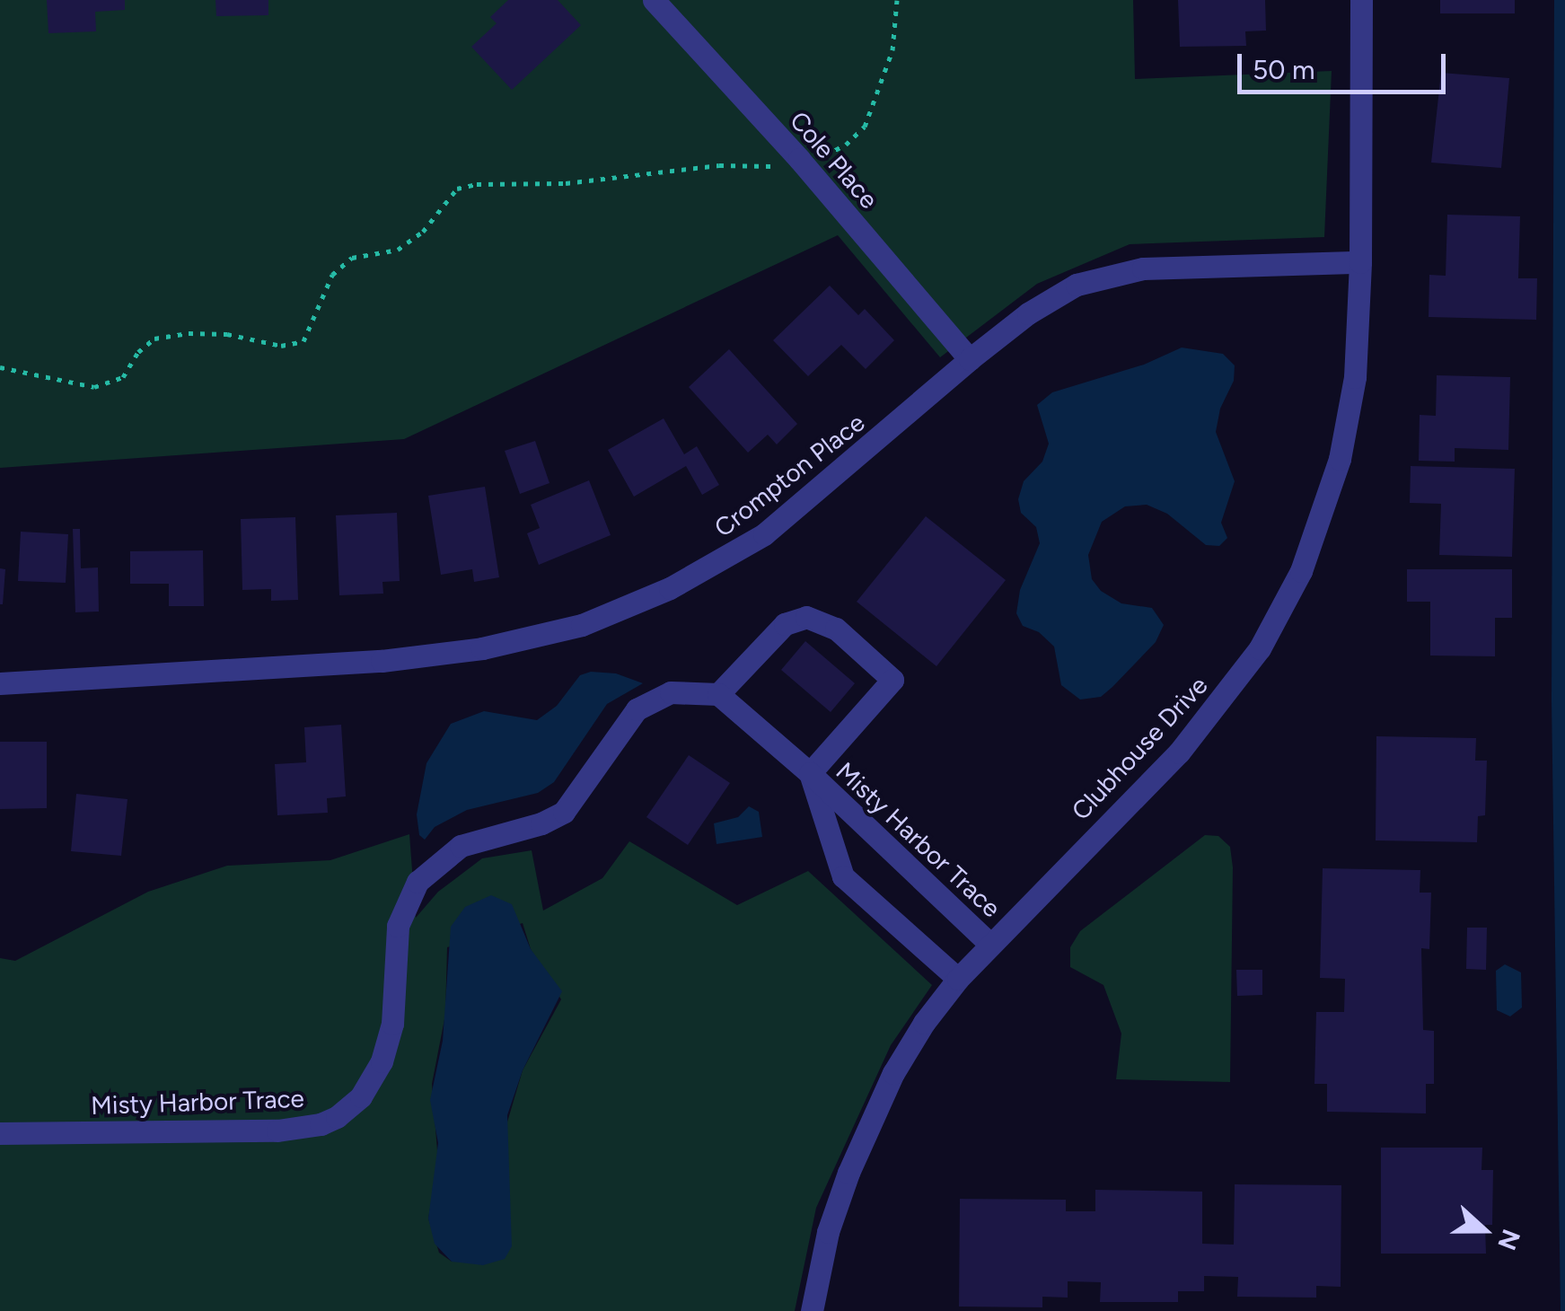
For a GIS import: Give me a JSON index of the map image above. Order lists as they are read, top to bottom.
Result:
{
  "streets": {
    "street": [
      "Cole Place",
      "Crompton Place",
      "Clubhouse Drive",
      "Misty Harbor Trace"
    ]
  },
  "crossings": [
    ["Cole Place", "Crompton Place"],
    ["Crompton Place", "Clubhouse Drive"],
    ["Clubhouse Drive", "Misty Harbor Trace"]
  ],
  "scale_bar": "50 m",
  "north": "right"
}
